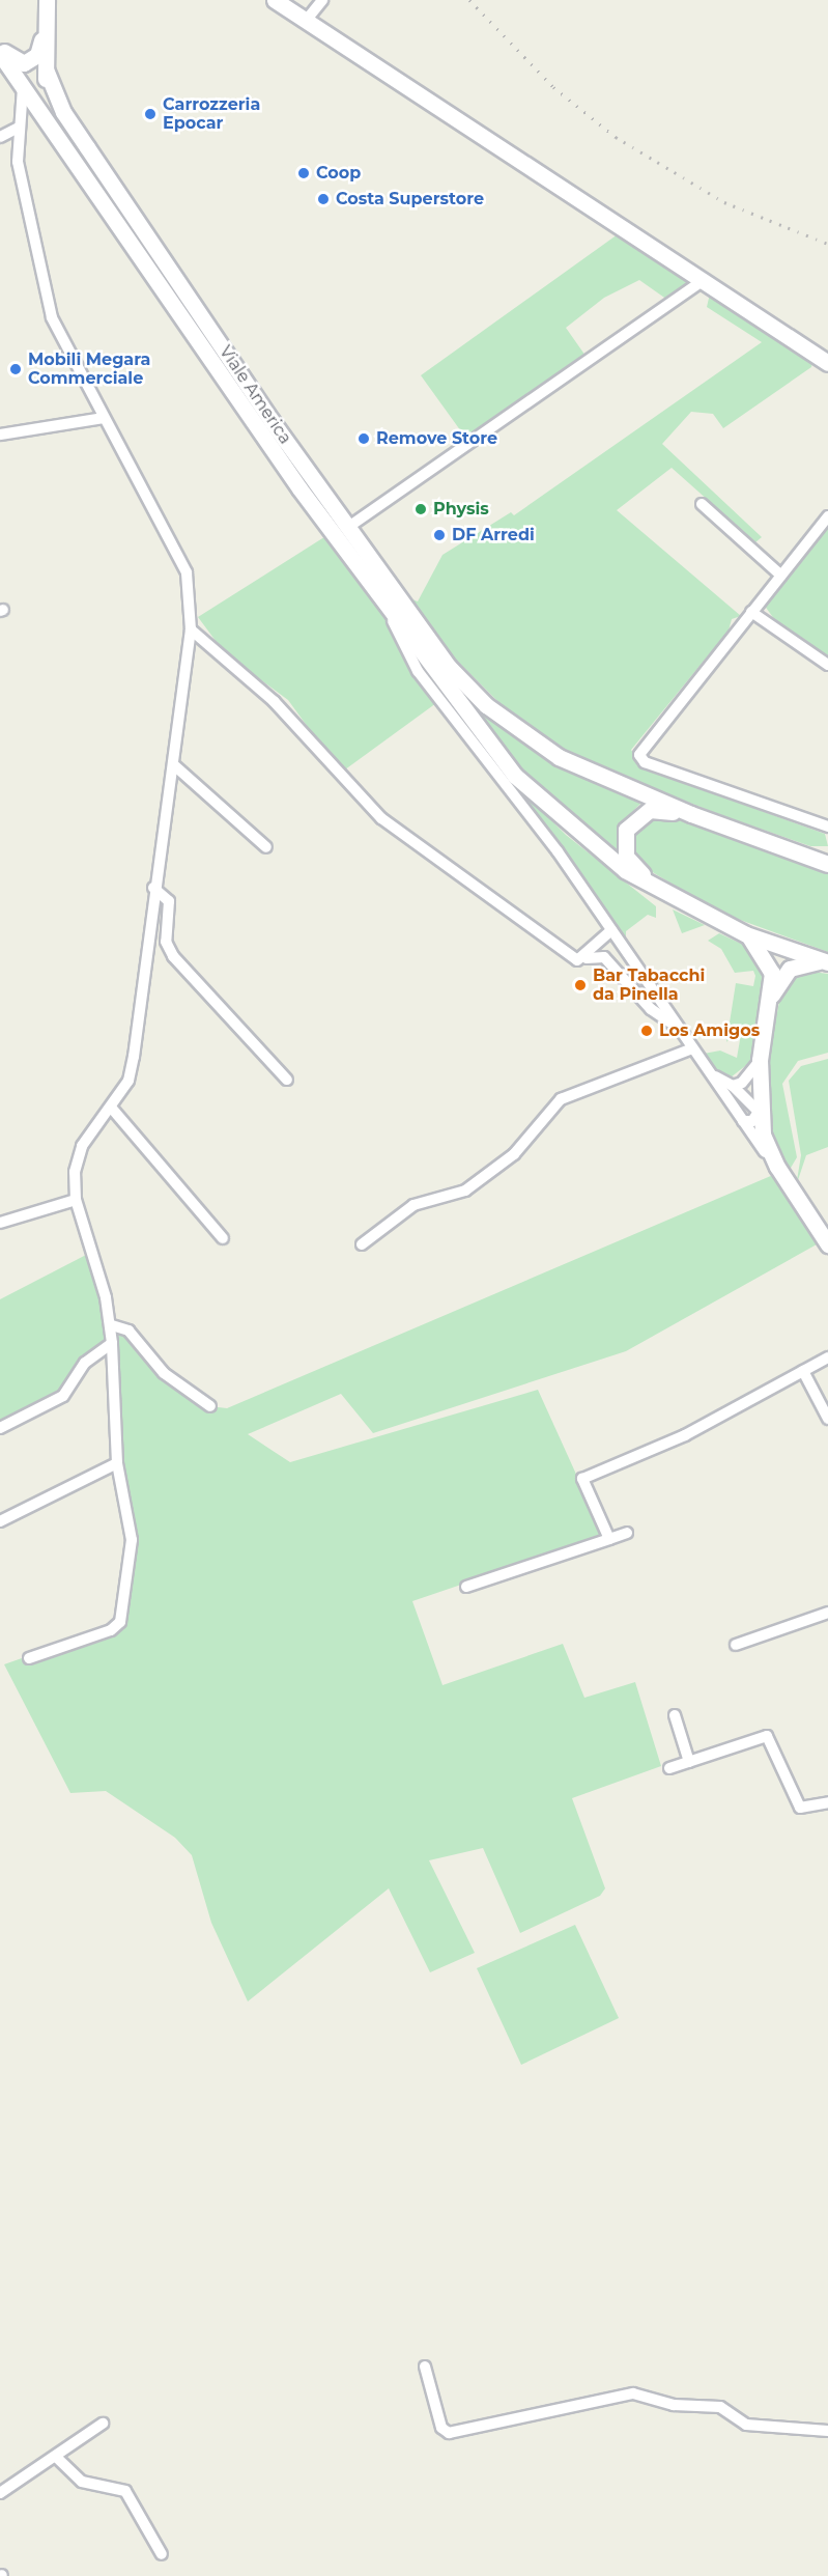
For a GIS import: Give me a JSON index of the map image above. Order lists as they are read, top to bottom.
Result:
{
  "streets": {
    "main road": ["Viale America"]
  },
  "places": [
    "Carrozzeria Epocar",
    "Coop",
    "Costa Superstore",
    "Mobili Megara Commerciale",
    "Remove Store",
    "Physis",
    "DF Arredi",
    "Bar Tabacchi da Pinella",
    "Los Amigos"
  ]
}
